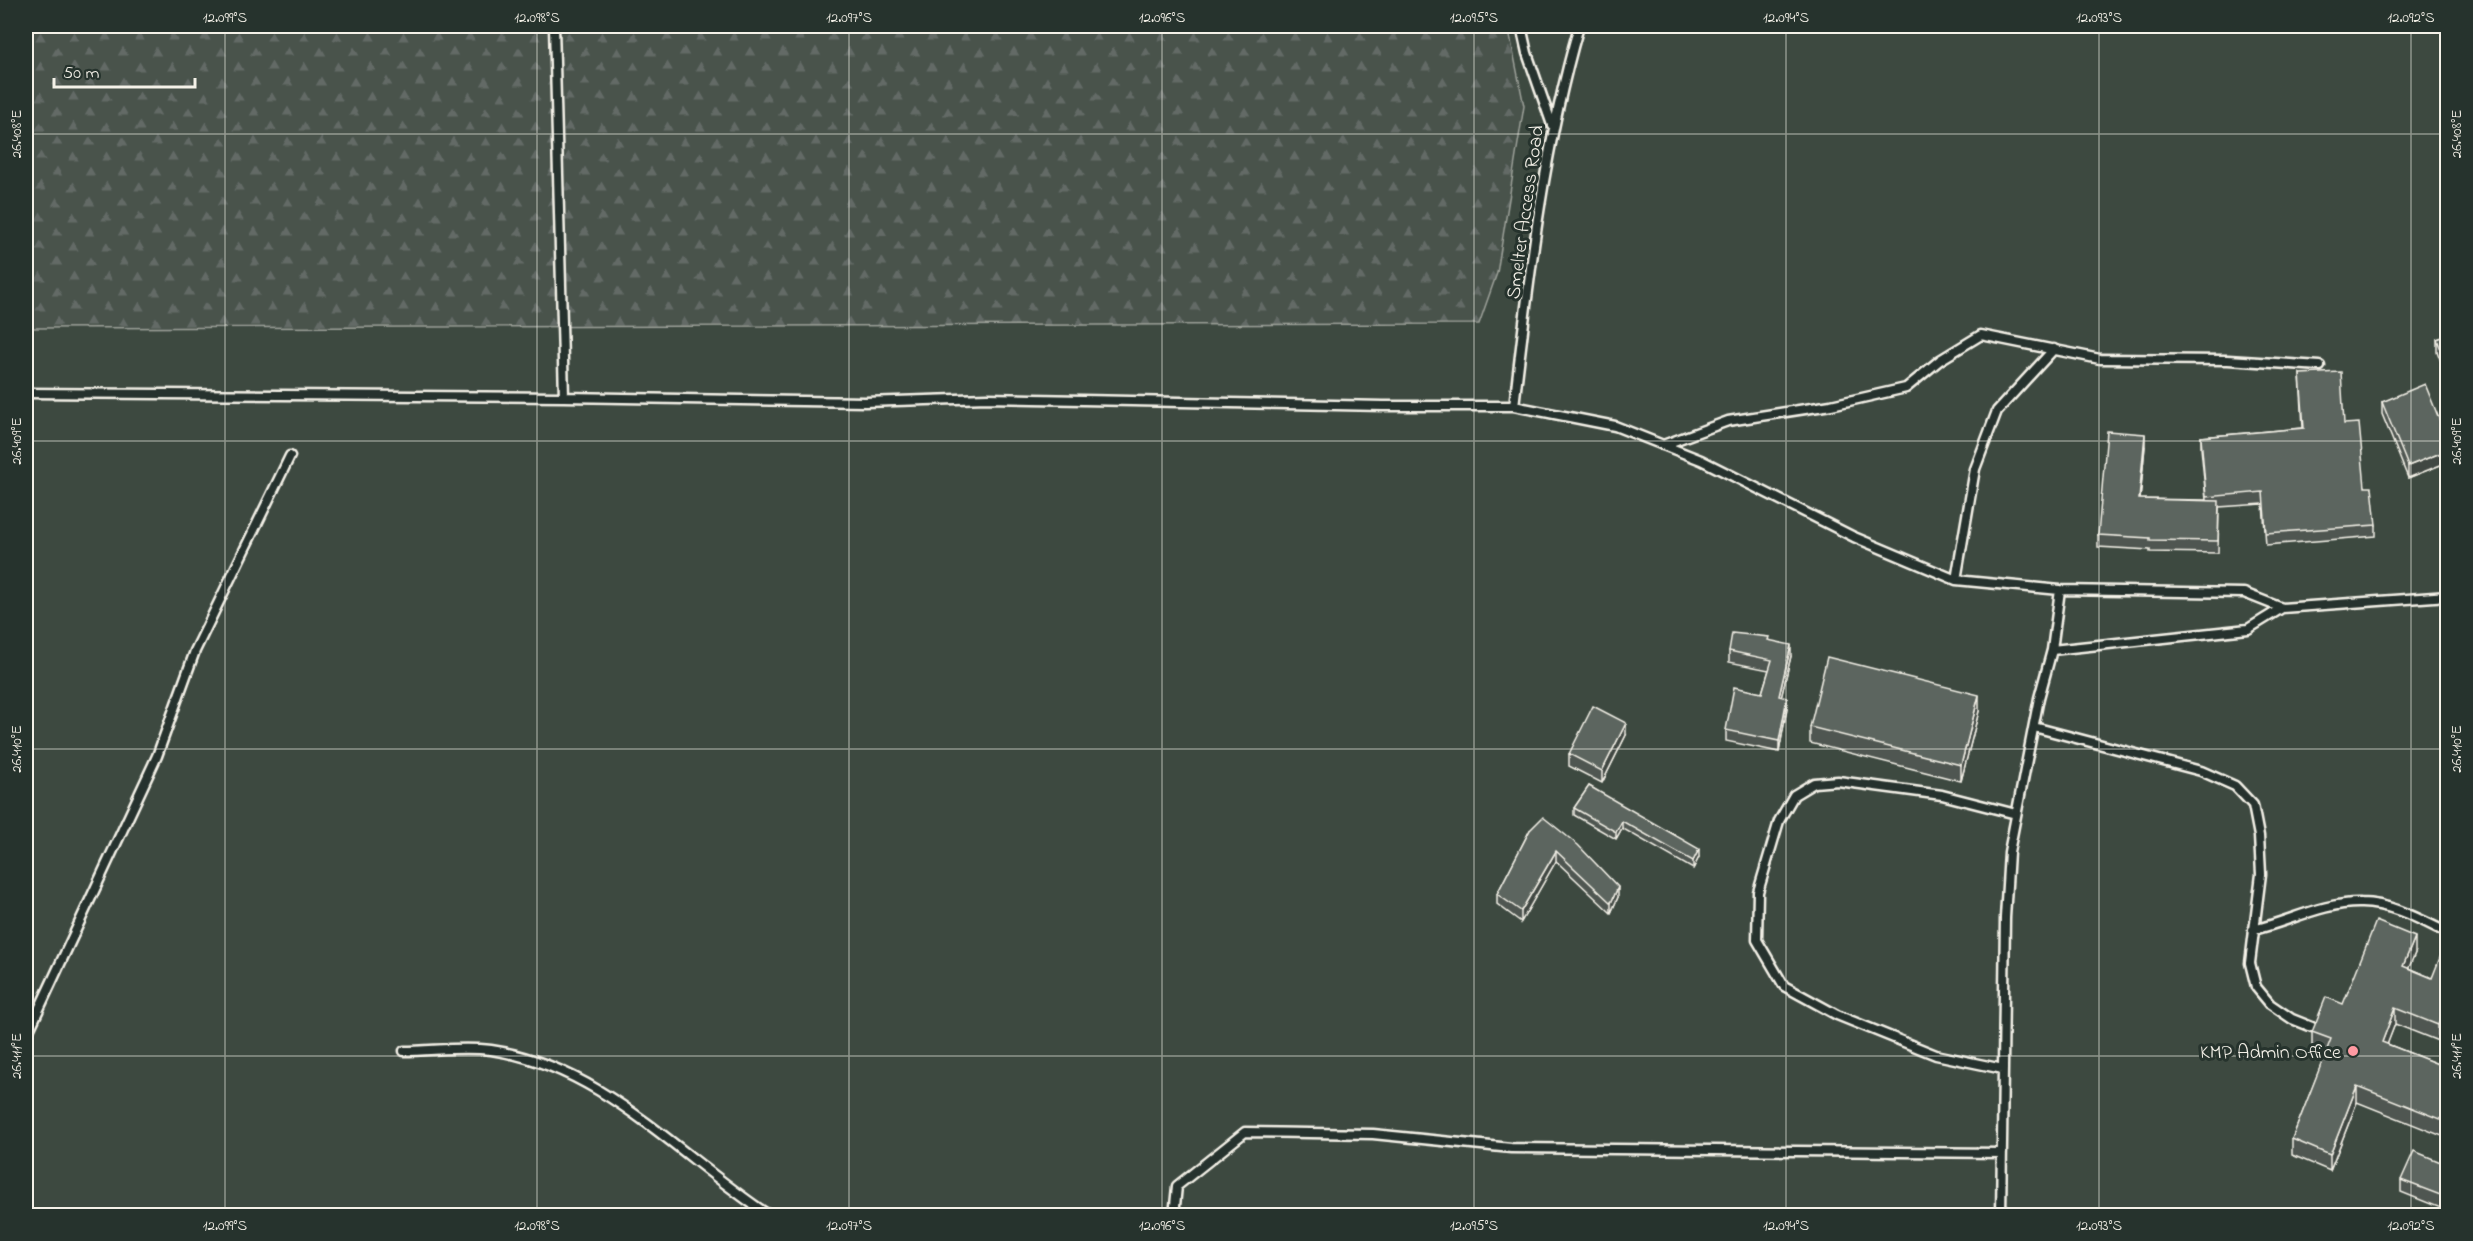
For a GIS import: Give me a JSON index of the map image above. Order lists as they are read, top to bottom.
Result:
{
  "streets": {
    "lane": ["Smelter Access Road"]
  },
  "places": ["KMP Admin Office"],
  "scale_bar": "50 m",
  "coordinates": [
    "12.099°S",
    "12.098°S",
    "12.097°S",
    "12.096°S",
    "12.095°S",
    "12.094°S",
    "12.093°S",
    "12.092°S",
    "26.408°E",
    "26.409°E",
    "26.410°E",
    "26.411°E"
  ]
}
